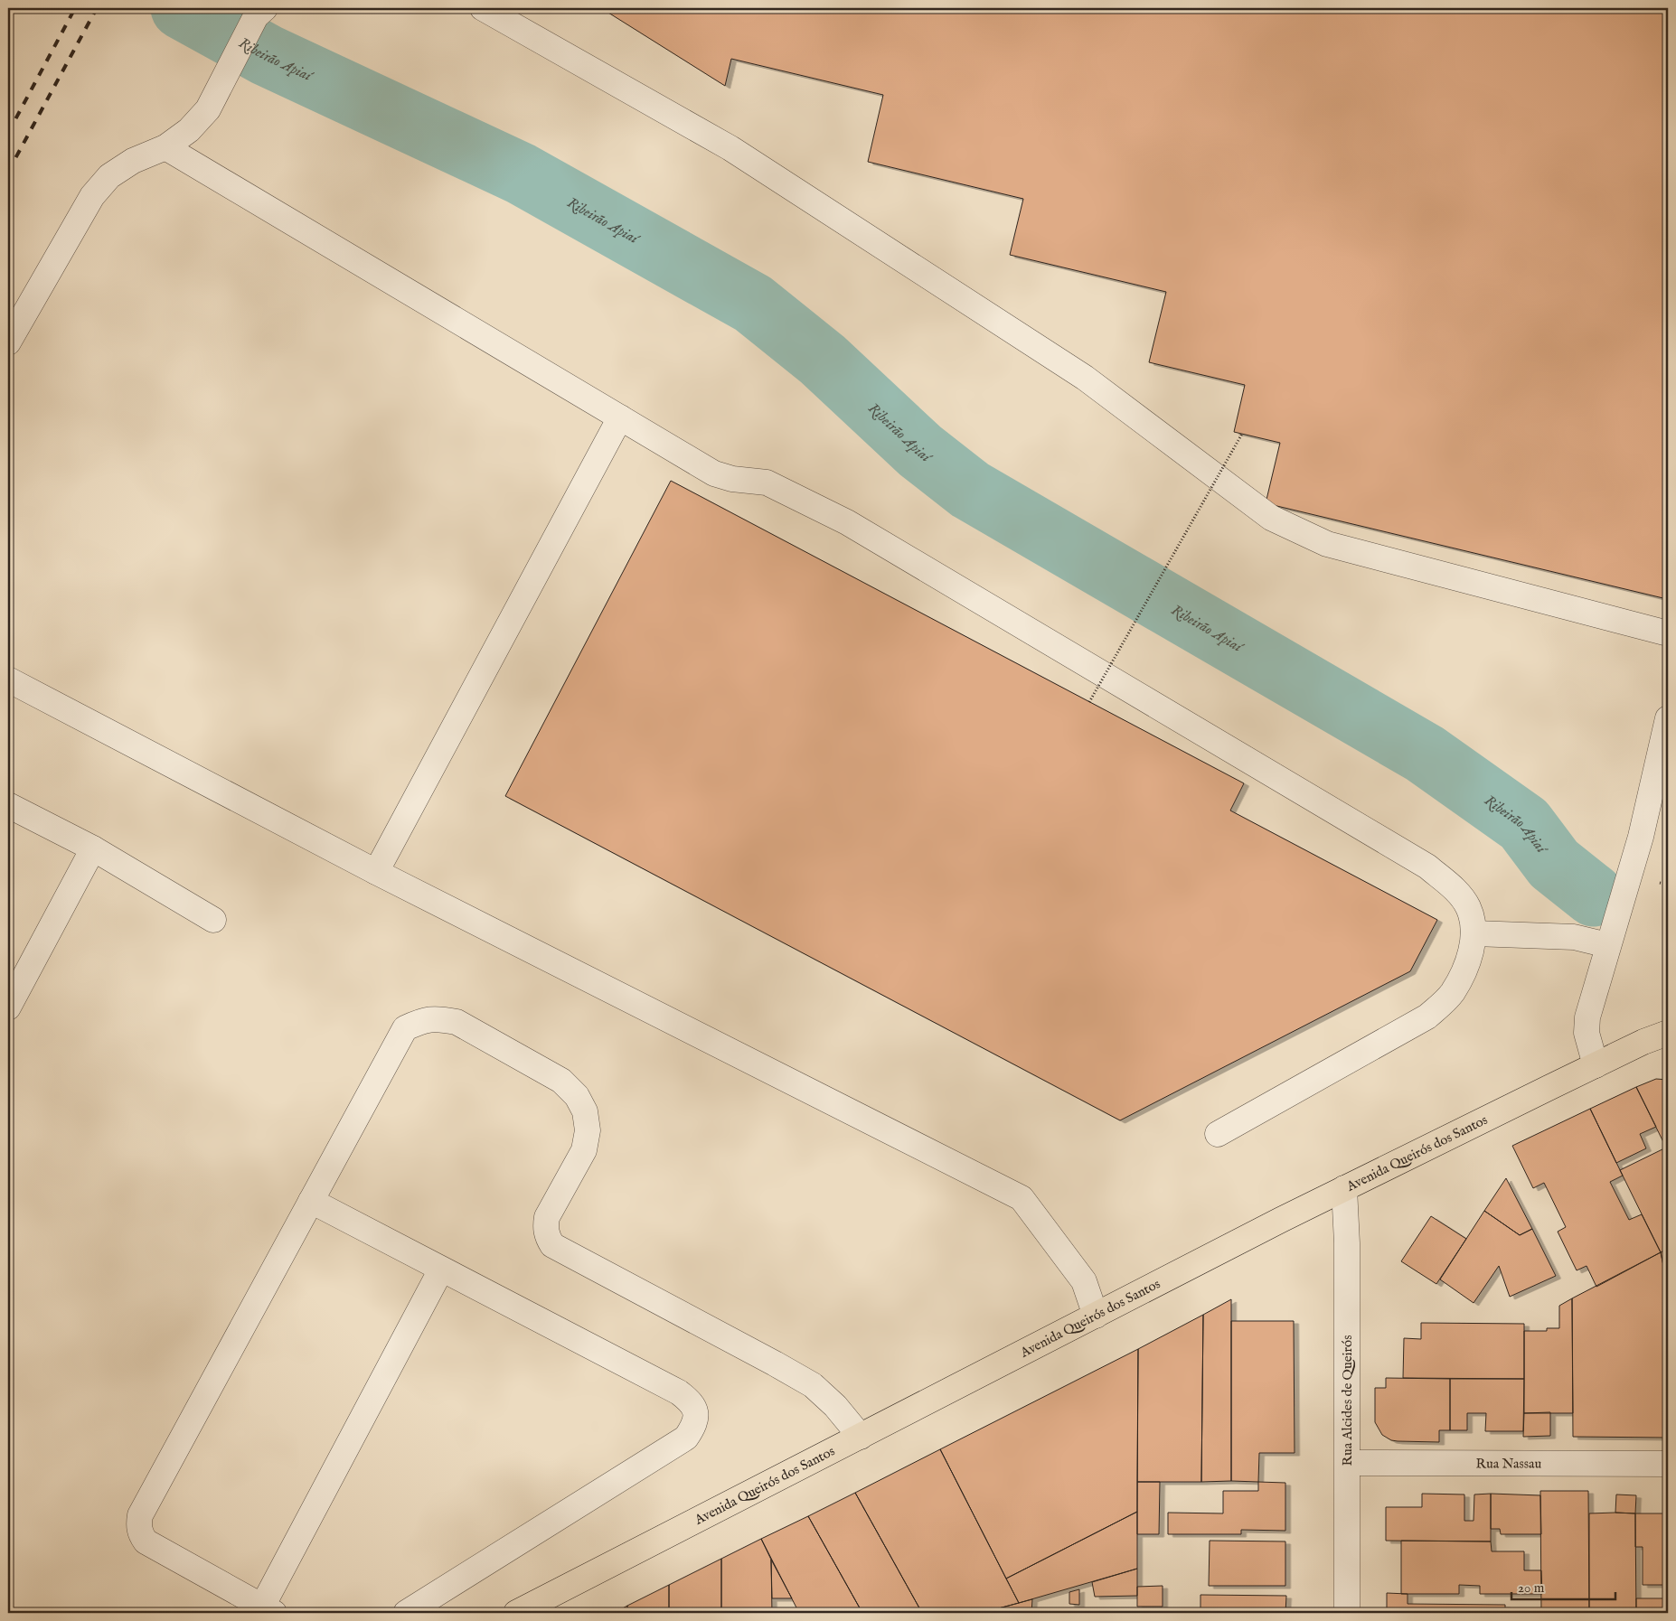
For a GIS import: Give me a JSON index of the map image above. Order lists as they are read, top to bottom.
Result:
{
  "streets": {
    "main road": ["Avenida Queirós dos Santos"],
    "street": ["Rua Alcides de Queirós", "Rua Nassau"]
  },
  "crossings": [
    ["Avenida Queirós dos Santos", "Rua Alcides de Queirós"],
    ["Rua Alcides de Queirós", "Rua Nassau"]
  ],
  "water": ["Ribeirão Apiaí"],
  "scale_bar": "20 m"
}
